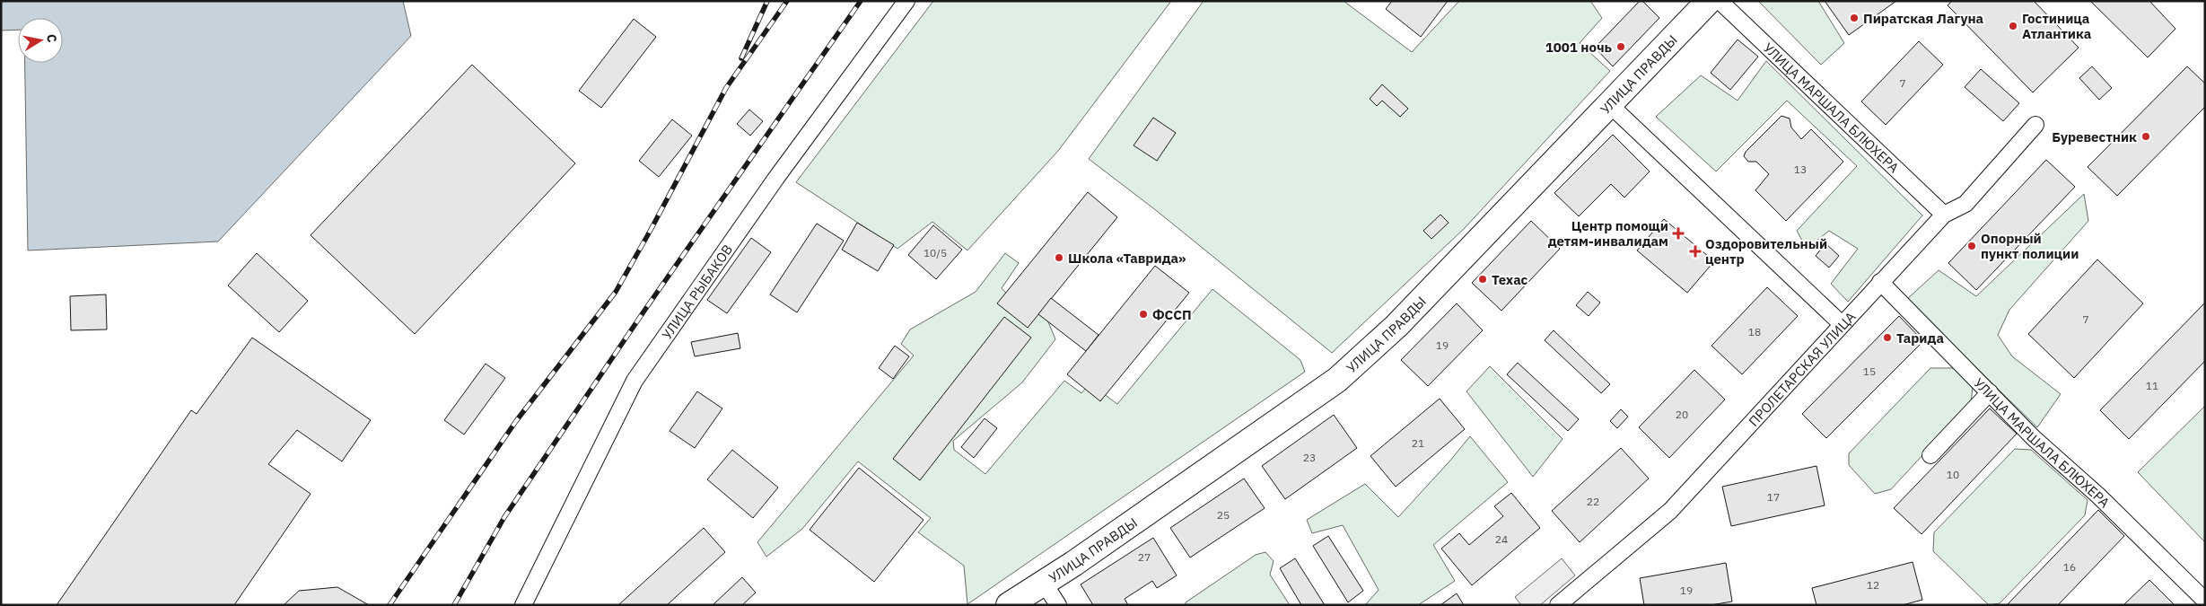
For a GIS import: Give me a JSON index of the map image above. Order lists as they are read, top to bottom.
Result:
{
  "streets": {
    "main road": ["УЛИЦА ПРАВДЫ"],
    "street": ["УЛИЦА МАРШАЛА БЛЮХЕРА", "УЛИЦА РЫБАКОВ", "ПРОЛЕТАРСКАЯ УЛИЦА"]
  },
  "crossings": [
    ["УЛИЦА МАРШАЛА БЛЮХЕРА", "ПРОЛЕТАРСКАЯ УЛИЦА"]
  ],
  "places": {
    "other": [
      "Пиратская Лагуна",
      "Гостиница Атлантика",
      "1001 ночь",
      "Буревестник",
      "Опорный пункт полиции",
      "Школа «Таврида»",
      "Техас",
      "ФССП",
      "Тарида"
    ],
    "health": ["Центр помощи детям-инвалидам", "Оздоровительный центр"]
  },
  "house_numbers": [
    "7",
    "13",
    "10/5",
    "7",
    "18",
    "19",
    "15",
    "11",
    "20",
    "21",
    "23",
    "10",
    "17",
    "22",
    "25",
    "24",
    "27",
    "16",
    "12",
    "19"
  ],
  "north": "right"
}
